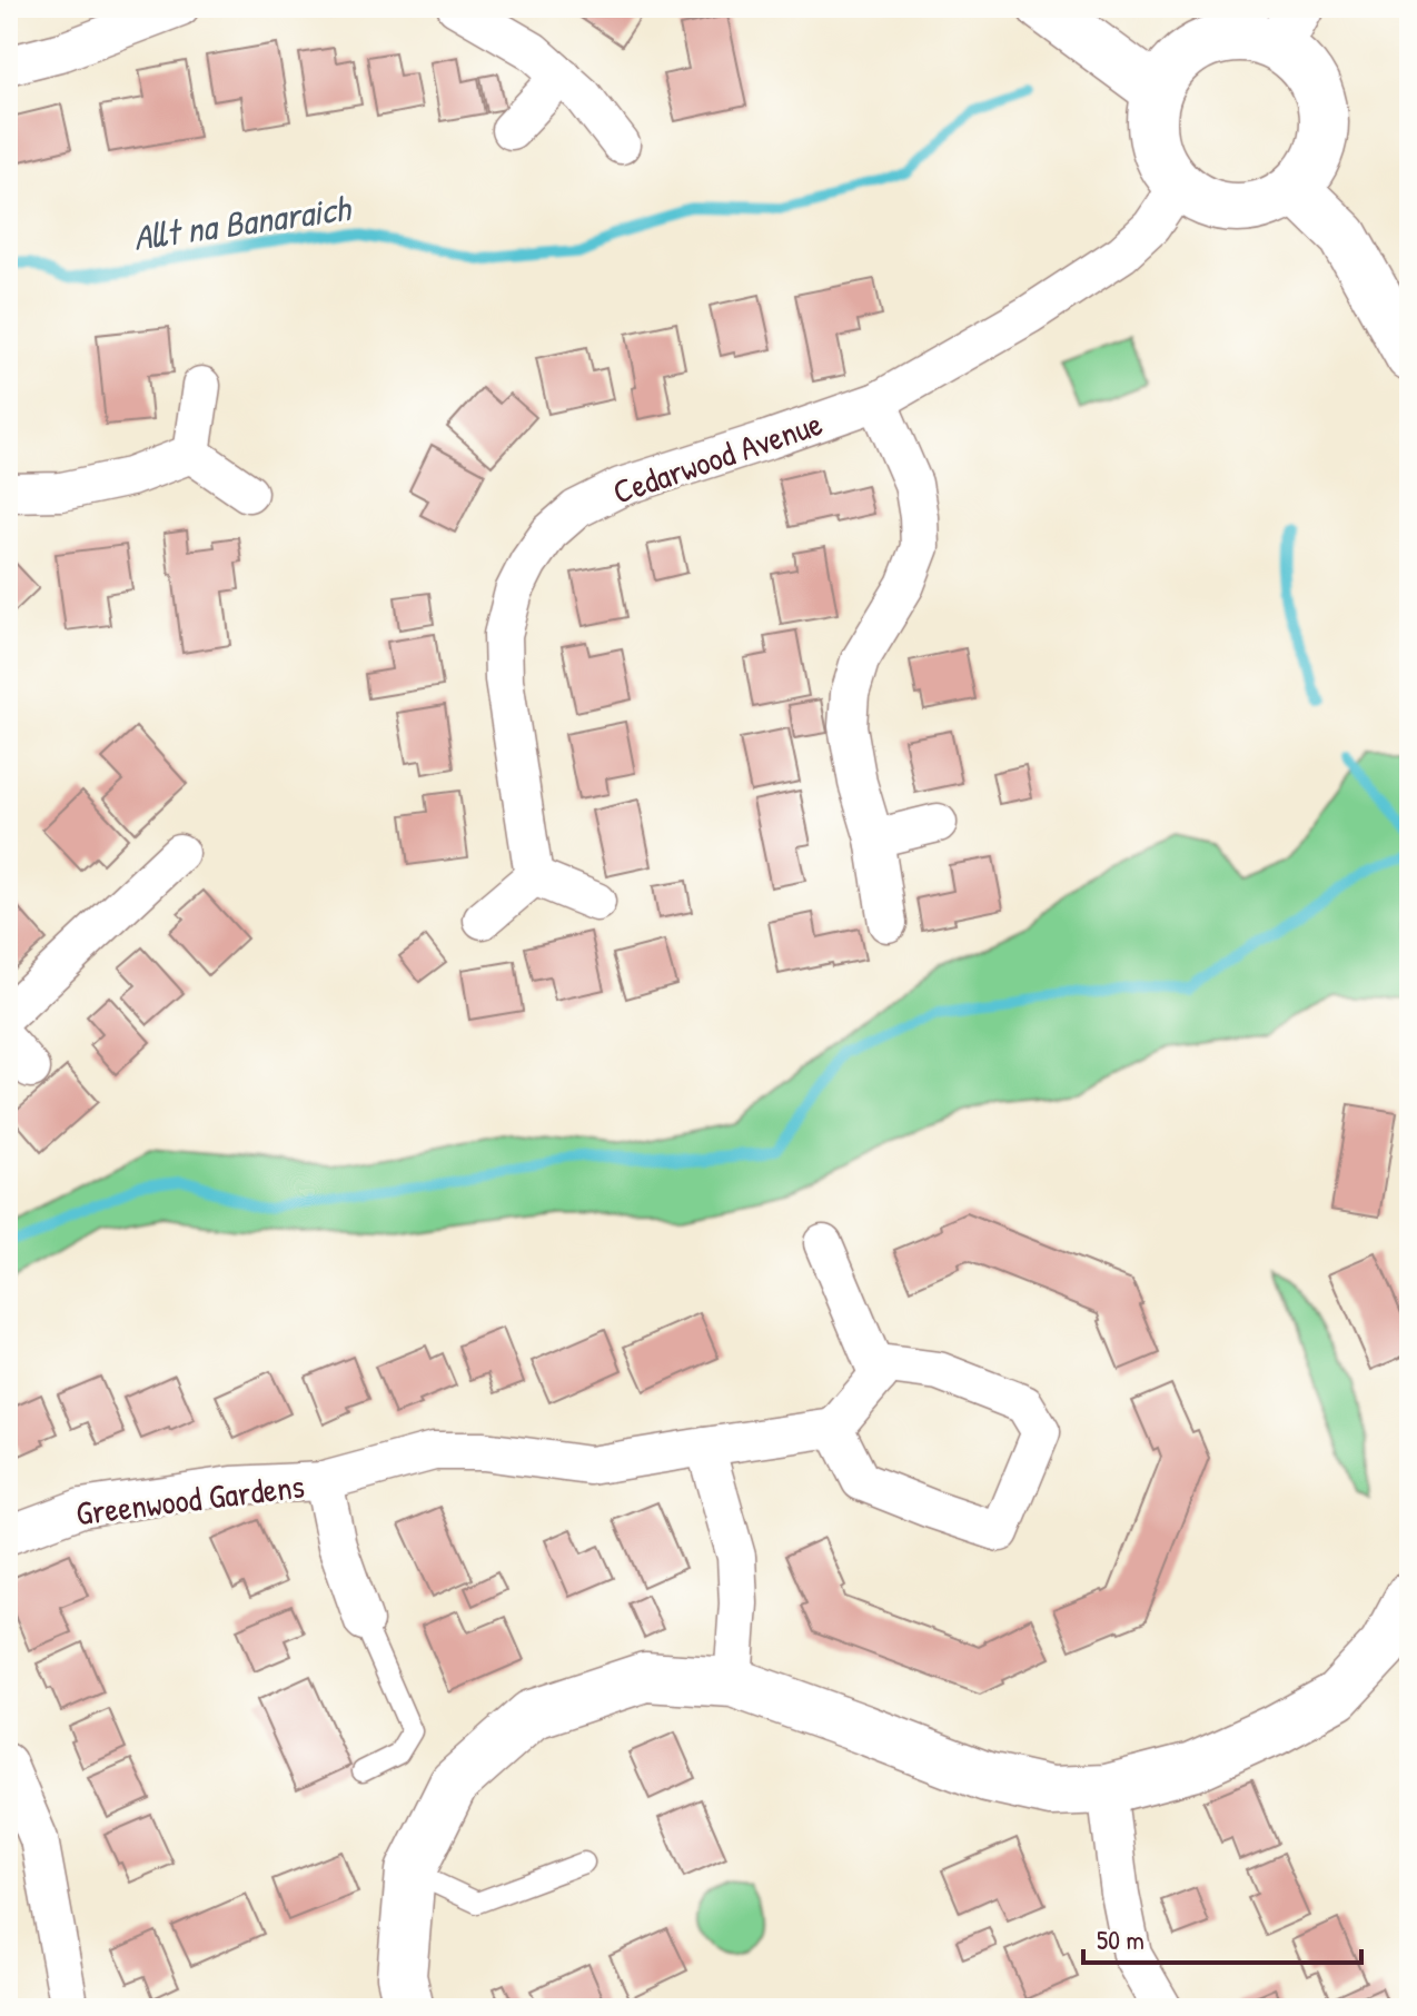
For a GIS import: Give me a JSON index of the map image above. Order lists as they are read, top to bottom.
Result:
{
  "streets": {
    "street": ["Cedarwood Avenue", "Greenwood Gardens"]
  },
  "water": ["Allt na Banaraich"],
  "scale_bar": "50 m"
}
